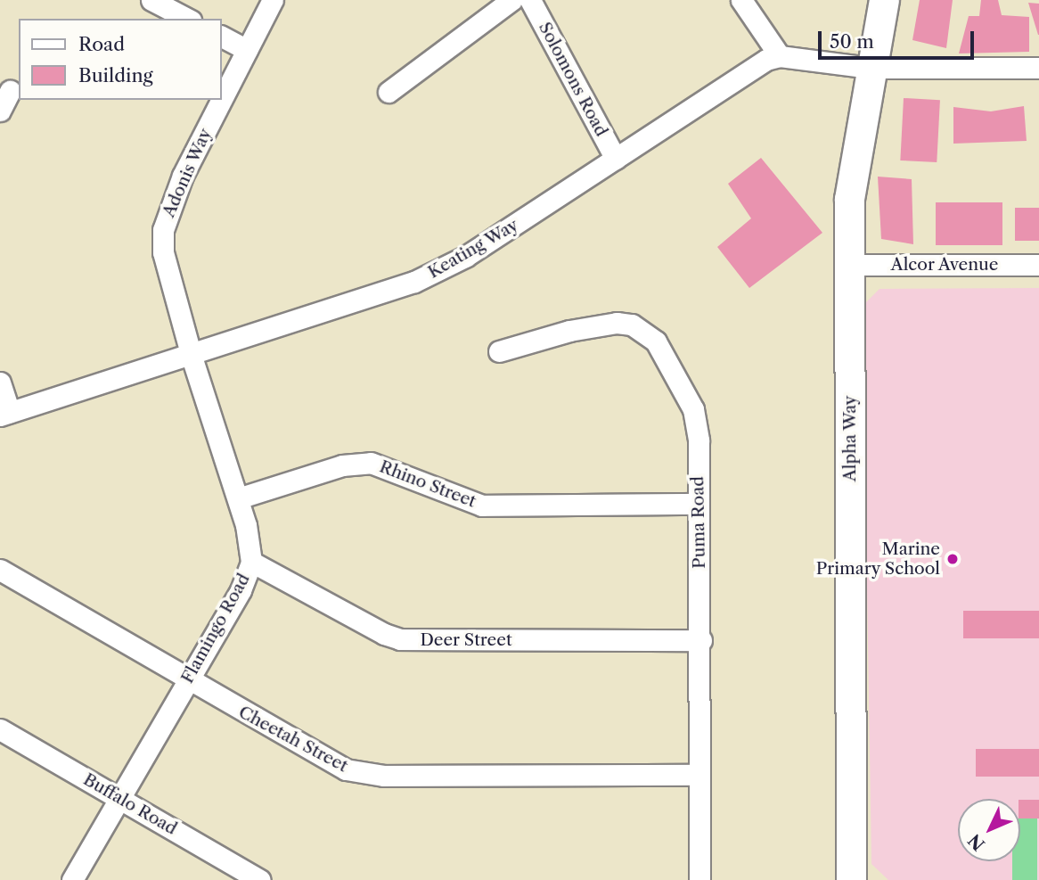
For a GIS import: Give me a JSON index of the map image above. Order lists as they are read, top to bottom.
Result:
{
  "streets": {
    "street": [
      "Solomons Road",
      "Adonis Way",
      "Keating Way",
      "Alcor Avenue",
      "Alpha Way",
      "Rhino Street",
      "Puma Road",
      "Flamingo Road",
      "Deer Street",
      "Cheetah Street",
      "Buffalo Road"
    ]
  },
  "crossings": [
    ["Solomons Road", "Keating Way"],
    ["Adonis Way", "Keating Way"],
    ["Adonis Way", "Flamingo Road"],
    ["Keating Way", "Alpha Way"],
    ["Keating Way", "Flamingo Road"],
    ["Alcor Avenue", "Alpha Way"],
    ["Rhino Street", "Puma Road"],
    ["Rhino Street", "Flamingo Road"],
    ["Puma Road", "Deer Street"],
    ["Puma Road", "Cheetah Street"],
    ["Flamingo Road", "Deer Street"],
    ["Flamingo Road", "Cheetah Street"],
    ["Flamingo Road", "Buffalo Road"]
  ],
  "places": ["Marine Primary School"],
  "legend": ["Road", "Building"],
  "scale_bar": "50 m",
  "north": "bottom left"
}
